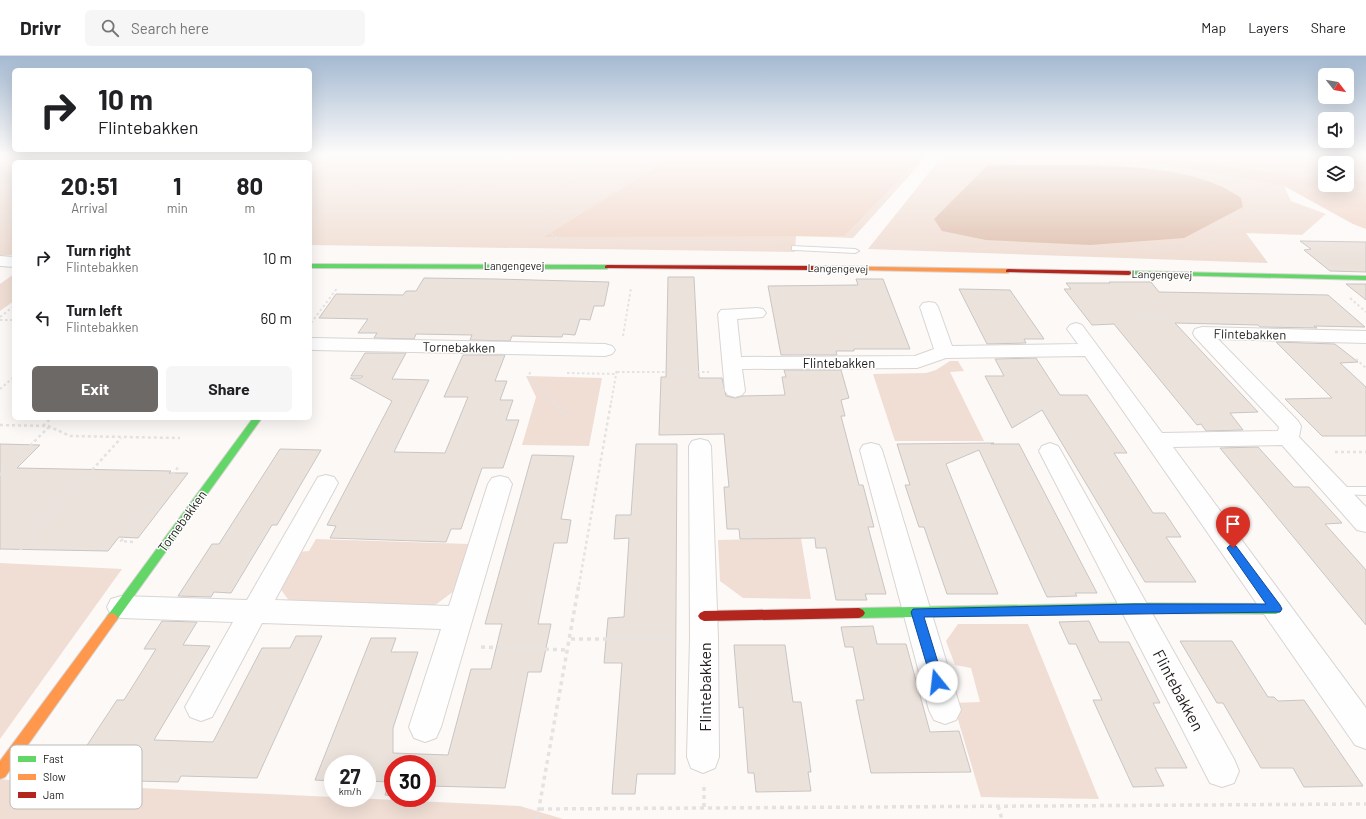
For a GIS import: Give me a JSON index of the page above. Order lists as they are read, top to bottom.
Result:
{
  "streets": {
    "street": ["Langengevej", "Flintebakken", "Tornebakken"]
  },
  "legend": ["Fast", "Slow", "Jam"],
  "north": "bottom right",
  "page": {
    "header": "Drivr",
    "search": "Search here",
    "nav": ["Map", "Layers", "Share"],
    "turn": ["10 m", "Flintebakken"],
    "eta": [
      "20:51",
      "Arrival",
      "1",
      "min",
      "80",
      "m"
    ],
    "list": [
      {
        "name": "Turn right",
        "note": "Flintebakken",
        "value": "10 m"
      },
      {
        "name": "Turn left",
        "note": "Flintebakken",
        "value": "60 m"
      }
    ],
    "buttons": ["Exit", "Share"],
    "speed": "27 km/h",
    "limit": "30"
  }
}
